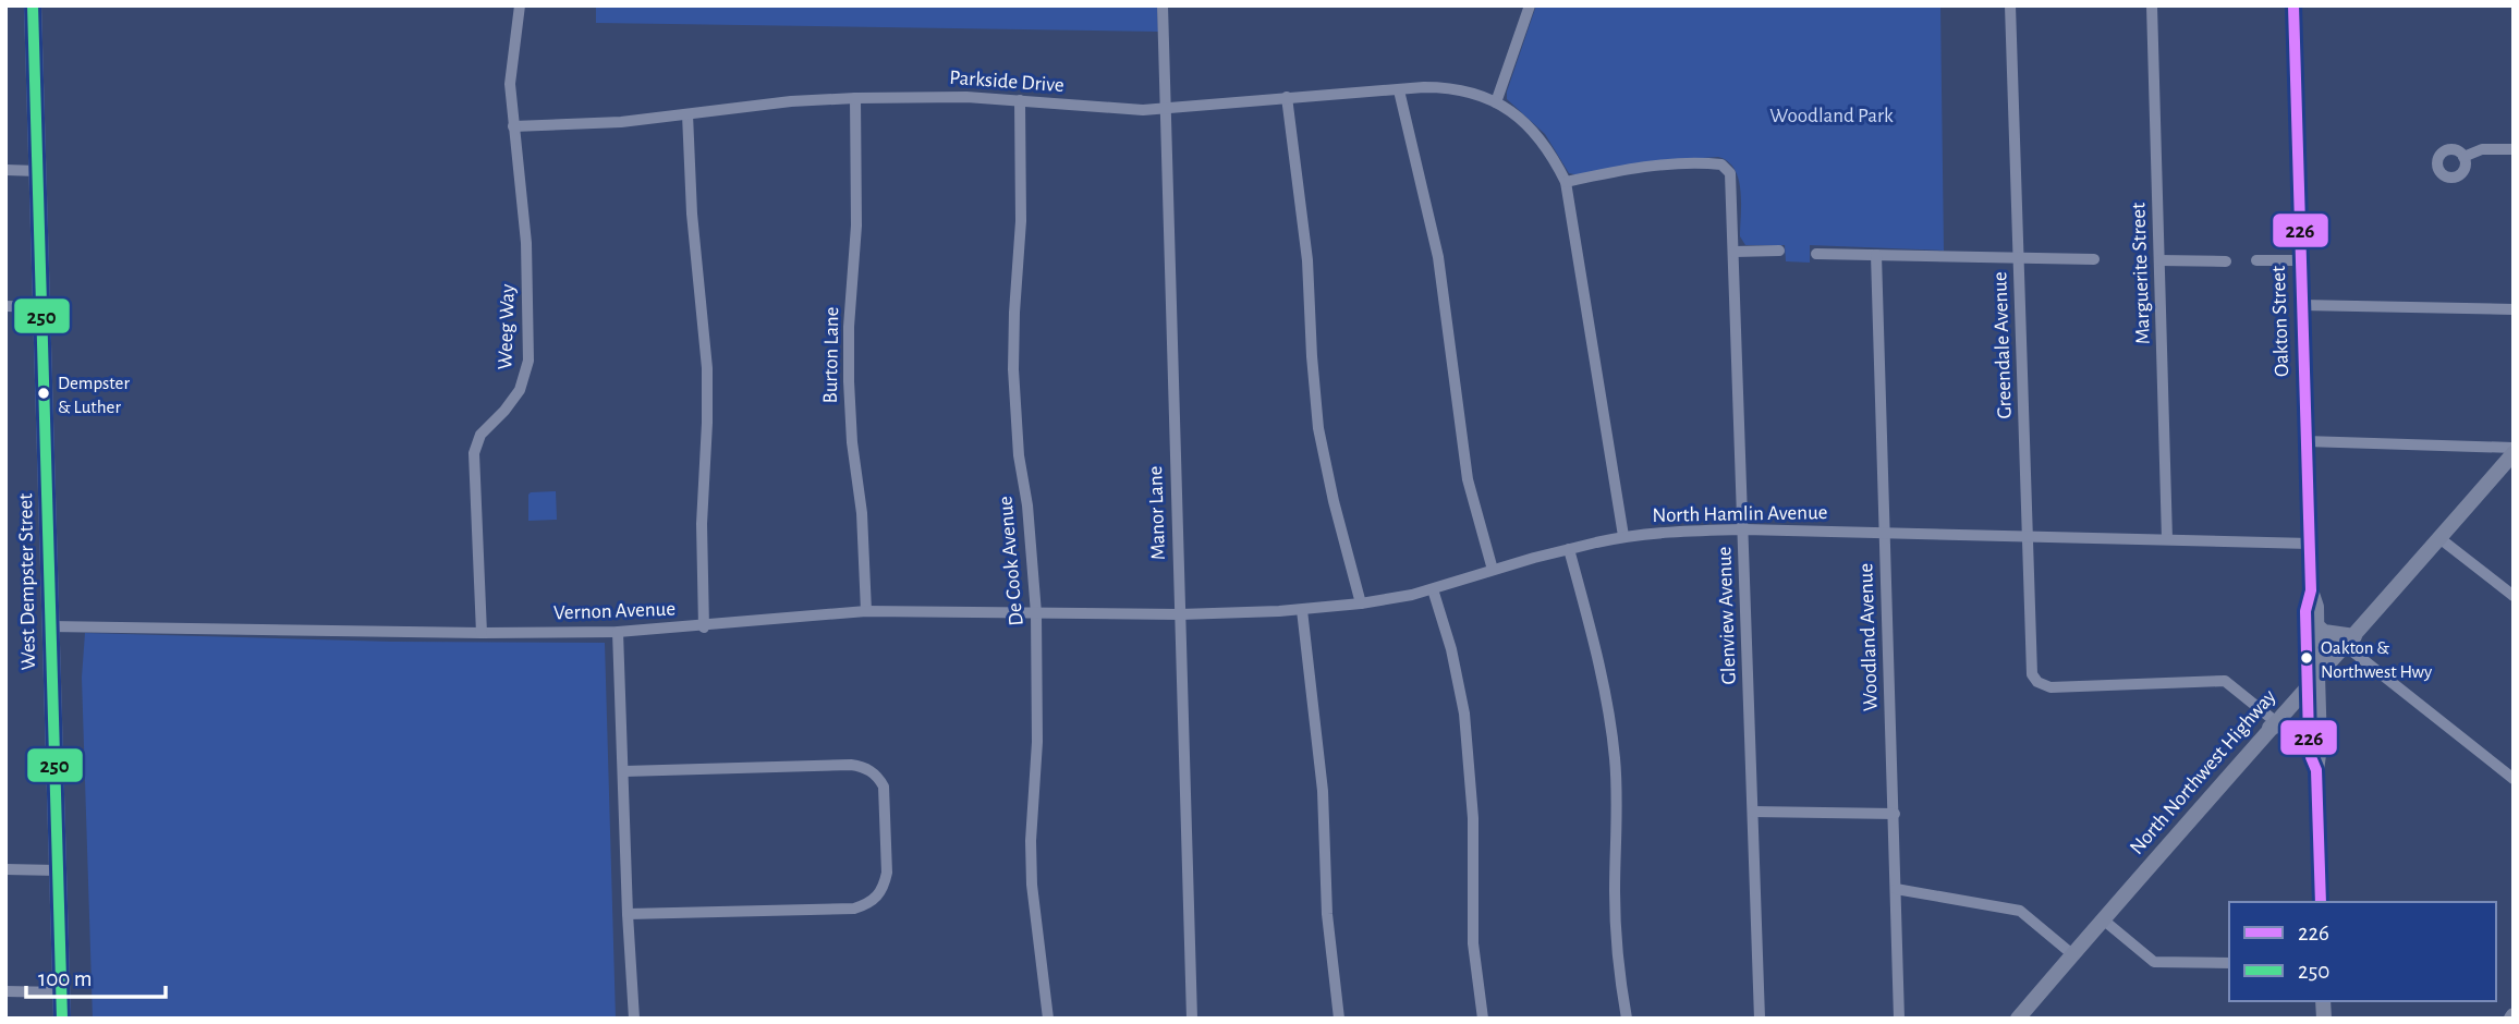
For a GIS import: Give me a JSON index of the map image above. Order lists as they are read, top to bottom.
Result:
{
  "streets": {
    "main road": ["Oakton Street", "West Dempster Street", "North Northwest Highway"],
    "street": [
      "Parkside Drive",
      "Marguerite Street",
      "Weeg Way",
      "Greendale Avenue",
      "Burton Lane",
      "Manor Lane",
      "North Hamlin Avenue",
      "De Cook Avenue",
      "Vernon Avenue",
      "Glenview Avenue",
      "Woodland Avenue"
    ]
  },
  "crossings": [
    ["Parkside Drive", "Weeg Way"],
    ["Parkside Drive", "Burton Lane"],
    ["Parkside Drive", "Manor Lane"],
    ["Parkside Drive", "De Cook Avenue"],
    ["Parkside Drive", "Glenview Avenue"],
    ["Marguerite Street", "North Hamlin Avenue"],
    ["Oakton Street", "North Hamlin Avenue"],
    ["Oakton Street", "North Northwest Highway"],
    ["Weeg Way", "Vernon Avenue"],
    ["Greendale Avenue", "North Hamlin Avenue"],
    ["Greendale Avenue", "North Northwest Highway"],
    ["Burton Lane", "Vernon Avenue"],
    ["Manor Lane", "North Hamlin Avenue"],
    ["Manor Lane", "Vernon Avenue"],
    ["North Hamlin Avenue", "Vernon Avenue"],
    ["North Hamlin Avenue", "Glenview Avenue"],
    ["North Hamlin Avenue", "Woodland Avenue"],
    ["De Cook Avenue", "Vernon Avenue"],
    ["West Dempster Street", "Vernon Avenue"]
  ],
  "parks": ["Woodland Park"],
  "places": ["Dempster & Luther", "Oakton & Northwest Hwy"],
  "lines": ["transit line 226", "transit line 250"],
  "legend": ["226", "250"],
  "scale_bar": "100 m"
}
